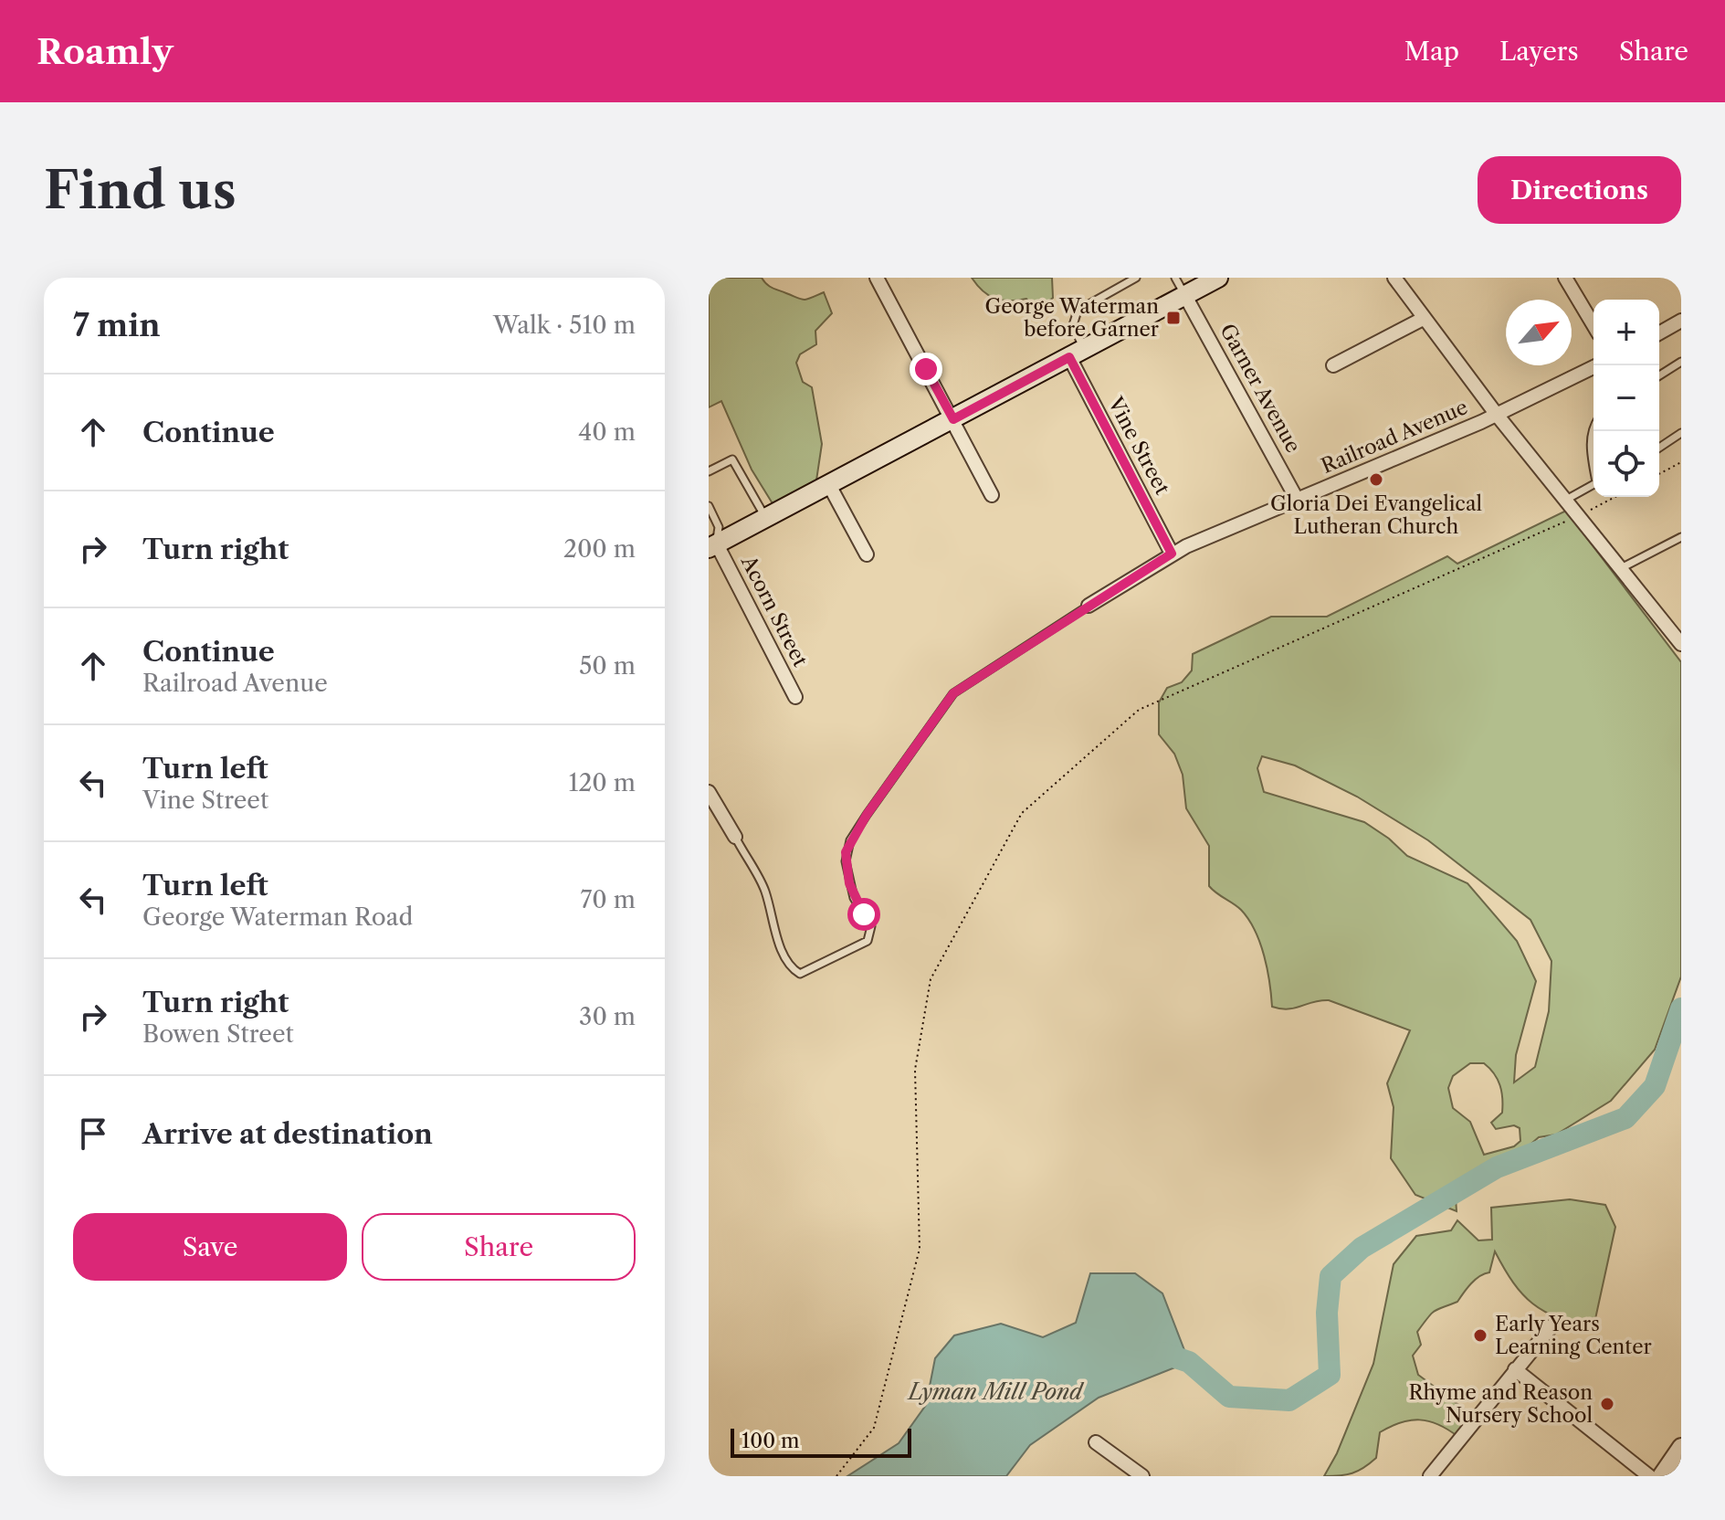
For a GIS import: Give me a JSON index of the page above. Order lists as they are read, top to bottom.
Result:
{
  "streets": {
    "street": [
      "Garner Avenue",
      "Railroad Avenue",
      "Vine Street",
      "Acorn Street"
    ]
  },
  "crossings": [
    ["Garner Avenue", "Railroad Avenue"],
    ["Railroad Avenue", "Vine Street"]
  ],
  "water": ["Lyman Mill Pond"],
  "places": {
    "transit": ["George Waterman before Garner"],
    "other": ["Gloria Dei Evangelical Lutheran Church", "Early Years Learning Center", "Rhyme and Reason Nursery School"]
  },
  "scale_bar": "100 m",
  "north": "top right",
  "page": {
    "header": "Roamly",
    "nav": ["Map", "Layers", "Share"],
    "buttons": [
      "Directions",
      ["Save", "Share"]
    ],
    "title": "Find us",
    "heading": ["7 min", "Walk · 510 m"],
    "map_buttons": ["+", "−"],
    "list": [
      ["Continue", "40 m"],
      ["Turn right", "200 m"],
      ["Continue", "Railroad Avenue", "50 m"],
      ["Turn left", "Vine Street", "120 m"],
      ["Turn left", "George Waterman Road", "70 m"],
      ["Turn right", "Bowen Street", "30 m"],
      "Arrive at destination"
    ],
    "scale": "100 m"
  }
}
